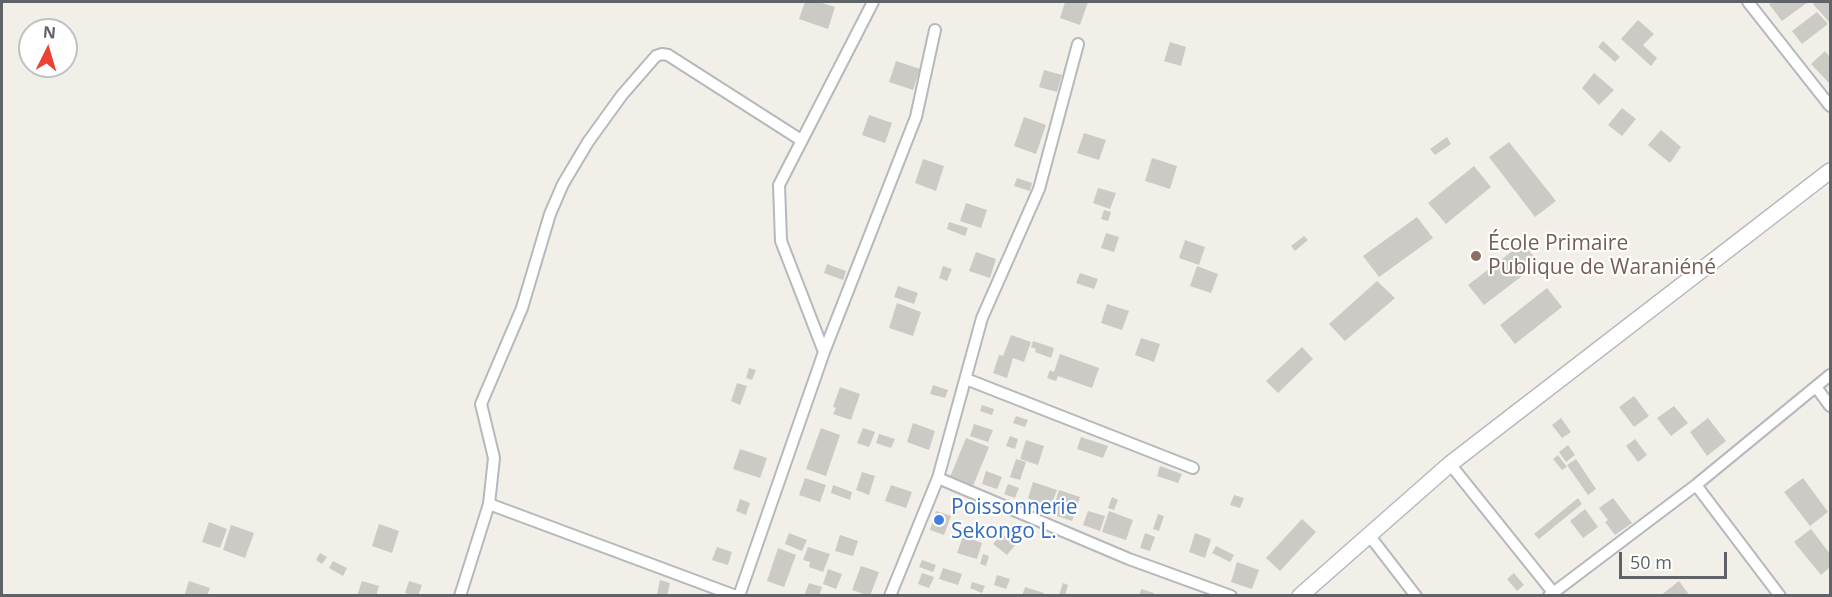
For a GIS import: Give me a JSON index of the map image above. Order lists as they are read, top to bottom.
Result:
{
  "places": ["École Primaire Publique de Waraniéné", "Poissonnerie Sekongo L."],
  "scale_bar": "50 m",
  "north": "top"
}
